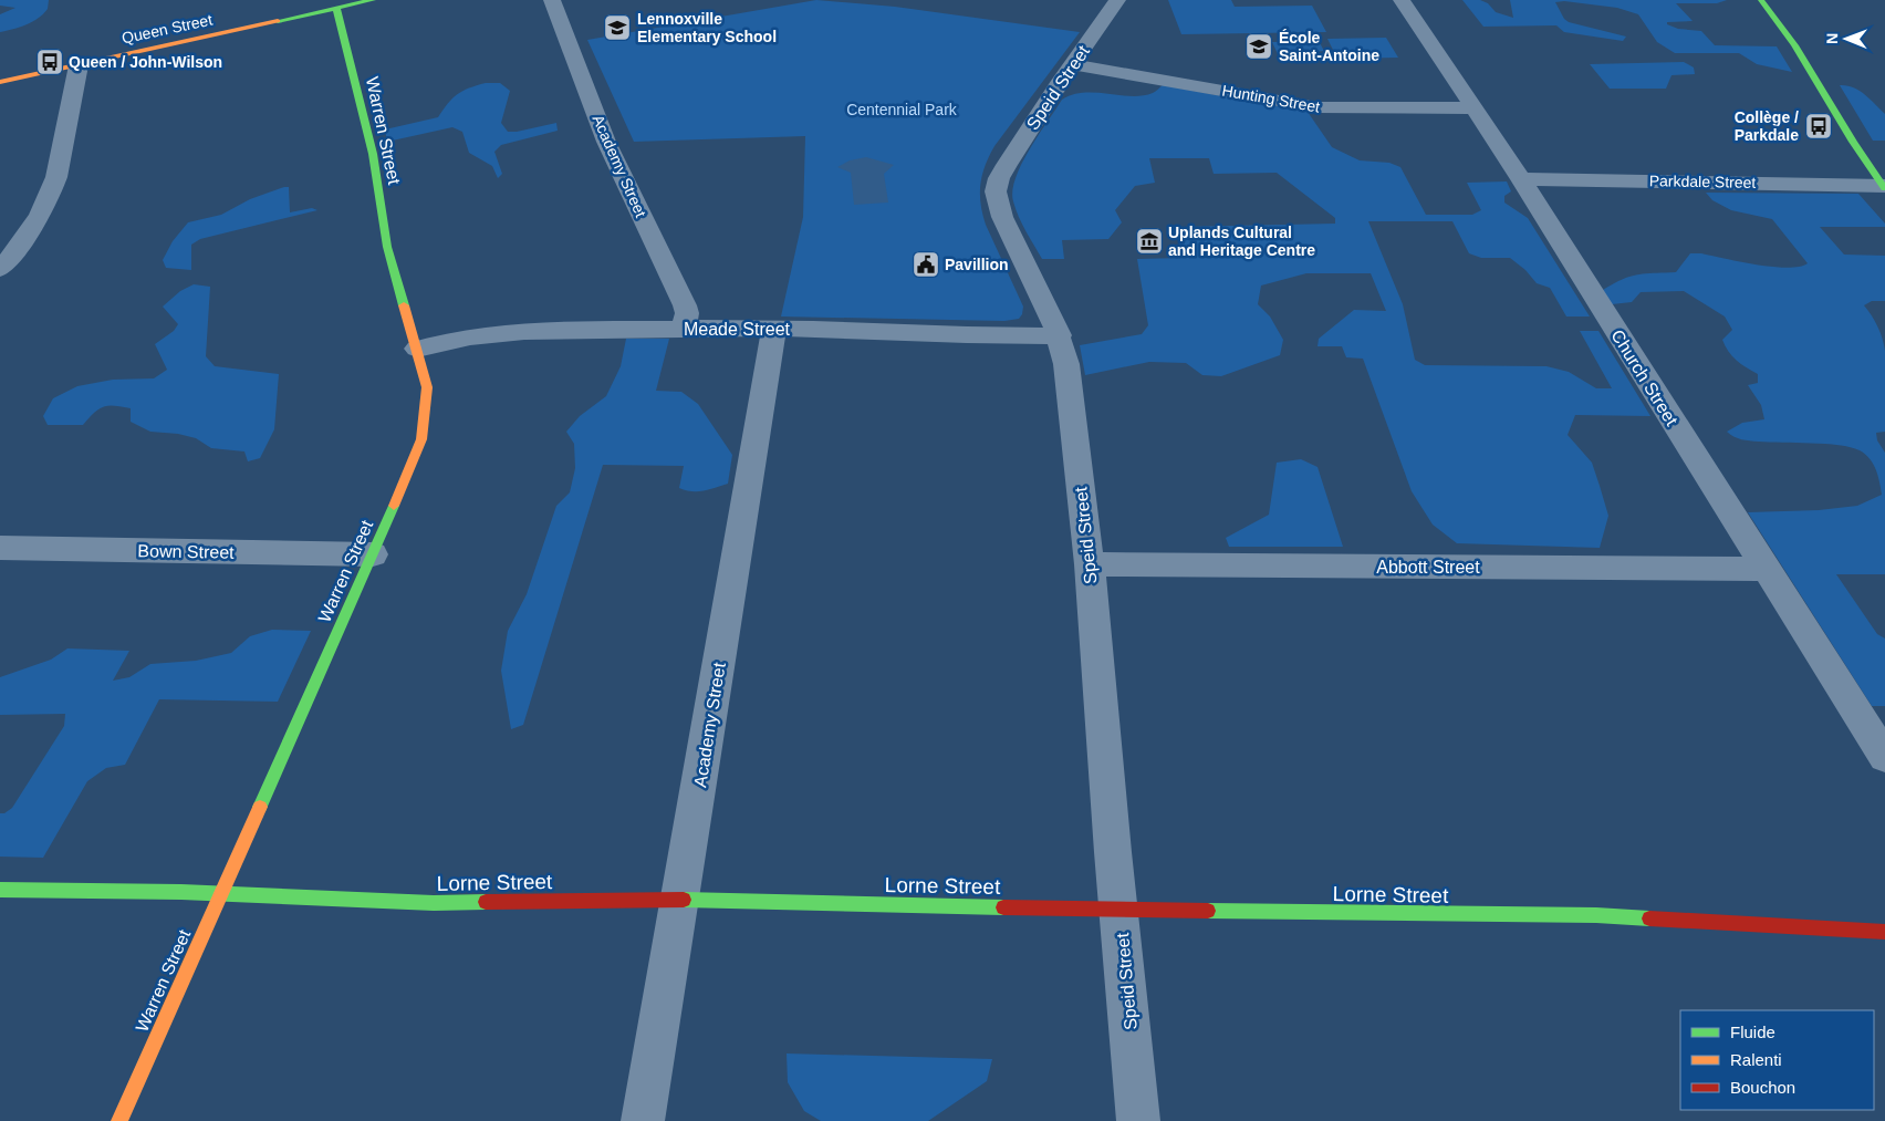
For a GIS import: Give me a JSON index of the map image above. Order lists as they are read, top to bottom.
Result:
{
  "streets": {
    "street": [
      "Queen Street",
      "Speid Street",
      "Hunting Street",
      "Warren Street",
      "Academy Street",
      "Parkdale Street",
      "Meade Street",
      "Church Street",
      "Bown Street",
      "Abbott Street",
      "Lorne Street"
    ]
  },
  "crossings": [
    ["Queen Street", "Warren Street"],
    ["Speid Street", "Hunting Street"],
    ["Speid Street", "Meade Street"],
    ["Speid Street", "Abbott Street"],
    ["Speid Street", "Lorne Street"],
    ["Hunting Street", "Church Street"],
    ["Warren Street", "Meade Street"],
    ["Warren Street", "Bown Street"],
    ["Warren Street", "Lorne Street"],
    ["Academy Street", "Meade Street"],
    ["Academy Street", "Lorne Street"],
    ["Parkdale Street", "Church Street"],
    ["Church Street", "Abbott Street"]
  ],
  "parks": ["Centennial Park"],
  "places": {
    "school or university": ["Lennoxville Elementary School", "École Saint-Antoine"],
    "bus stop": ["Queen / John-Wilson", "Collège / Parkdale"],
    "museum": ["Uplands Cultural and Heritage Centre"],
    "public building": ["Pavillion"]
  },
  "legend": ["Fluide", "Ralenti", "Bouchon"],
  "north": "left"
}
